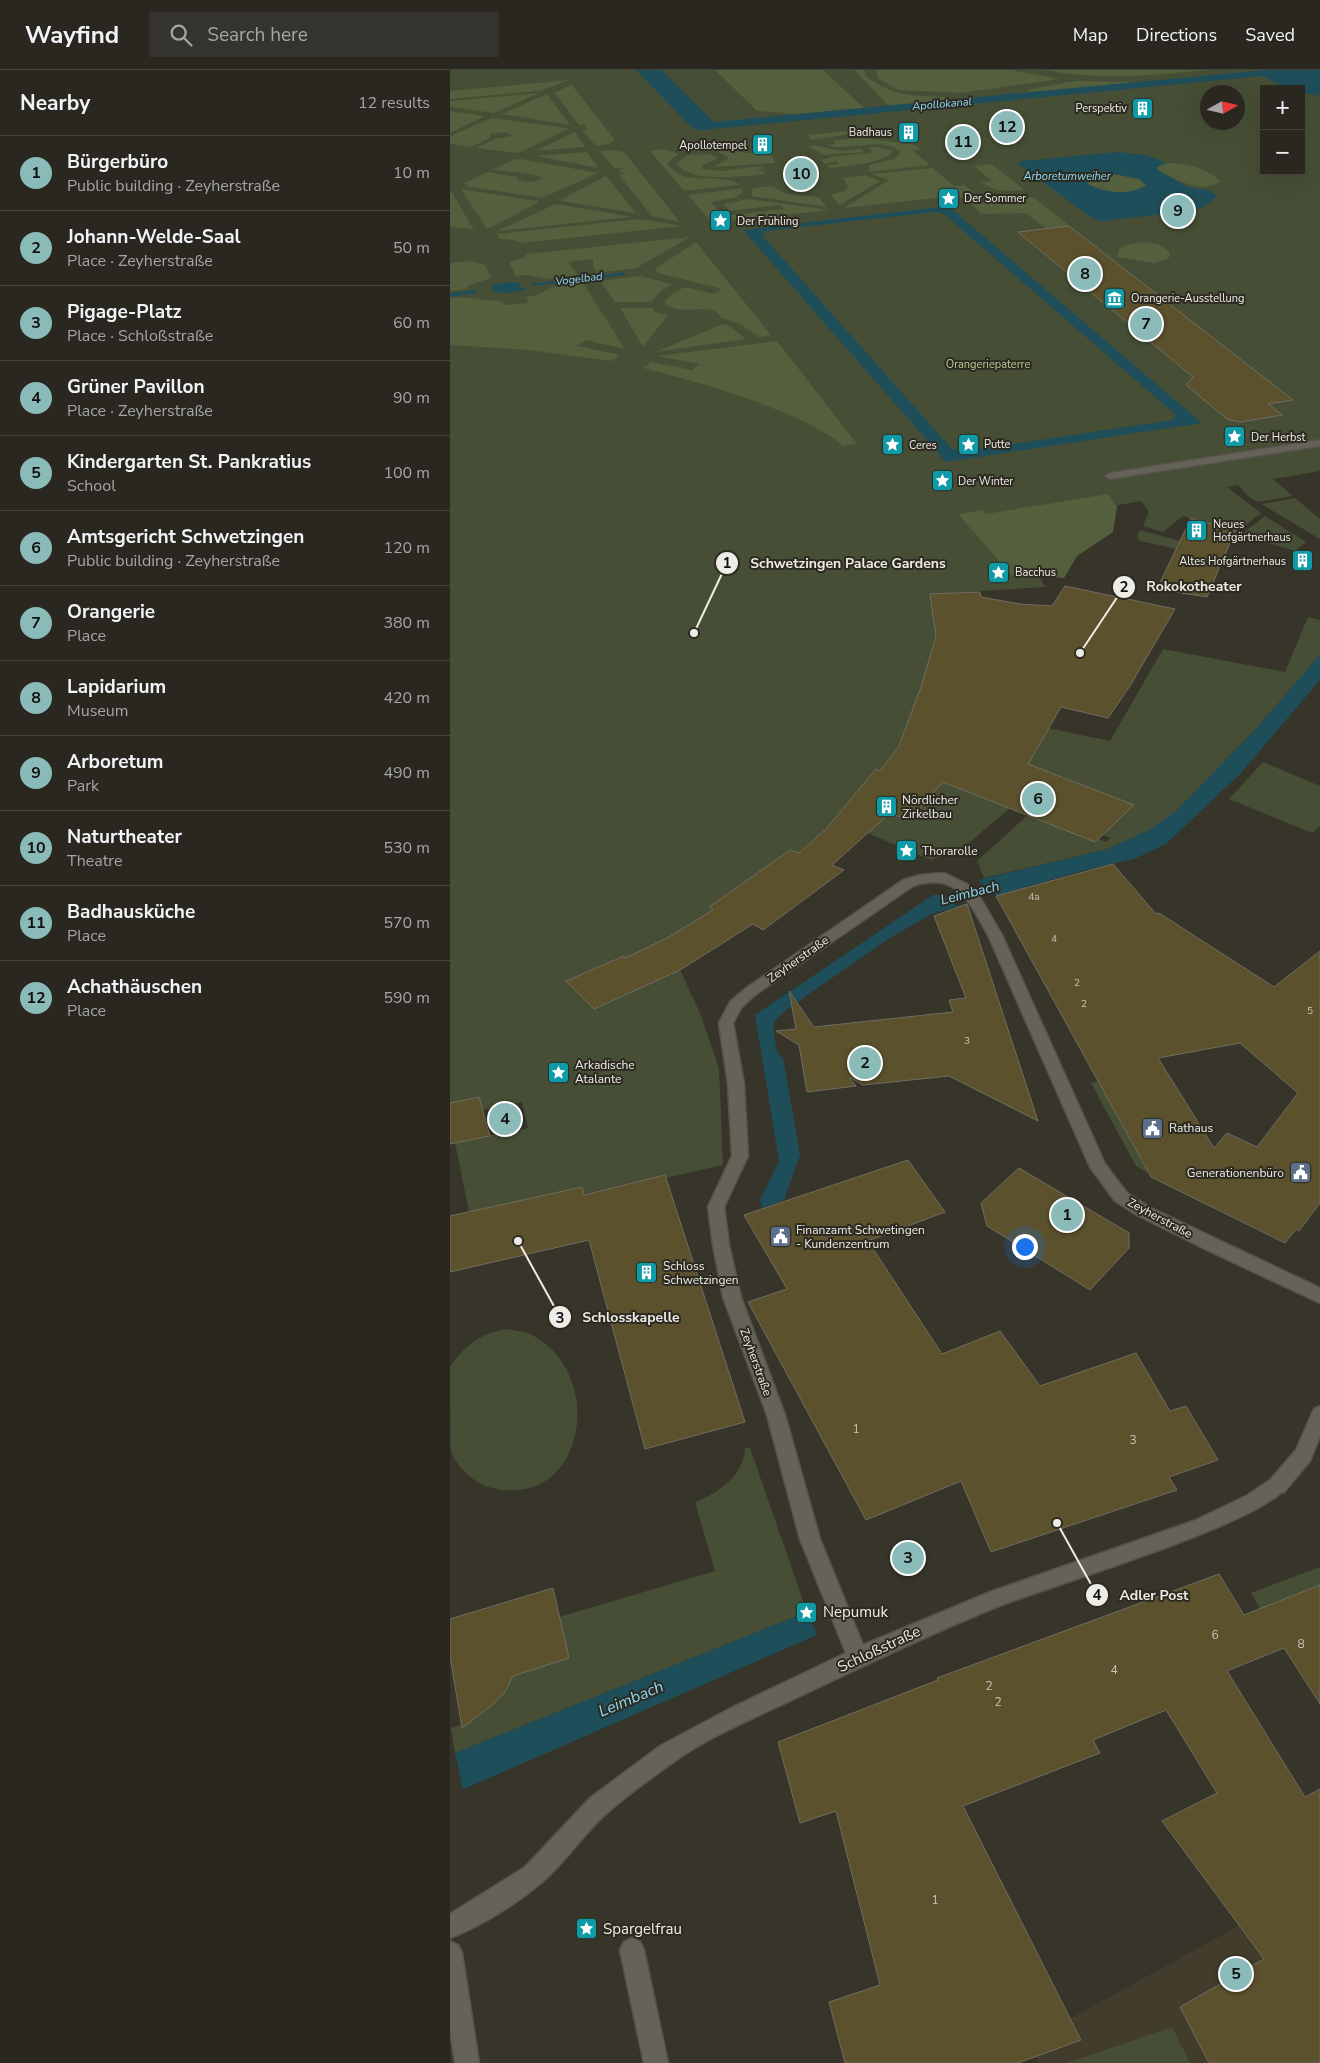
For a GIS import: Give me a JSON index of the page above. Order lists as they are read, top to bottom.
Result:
{
  "streets": {
    "street": ["Zeyherstraße", "Schloßstraße"]
  },
  "crossings": [
    ["Zeyherstraße", "Schloßstraße"]
  ],
  "water": [
    "Apollokanal",
    "Arboretumweiher",
    "Vogelbad",
    "Leimbach"
  ],
  "parks": ["Orangeriepaterre"],
  "places": {
    "building": [
      "Perspektiv",
      "Badhaus",
      "Apollotempel",
      "Neues Hofgärtnerhaus",
      "Altes Hofgärtnerhaus",
      "Nördlicher Zirkelbau",
      "Schloss Schwetzingen"
    ],
    "place": [
      "Der Sommer",
      "Der Frühling",
      "Der Herbst",
      "Putte",
      "Ceres",
      "Der Winter",
      "Bacchus",
      "Thorarolle",
      "Arkadische Atalante",
      "Nepumuk",
      "Spargelfrau"
    ],
    "museum": ["Orangerie-Ausstellung"],
    "other": [
      "Schwetzingen Palace Gardens",
      "Rokokotheater",
      "Schlosskapelle",
      "Adler Post"
    ],
    "public building": ["Rathaus", "Generationenbüro", "Finanzamt Schwetingen - Kundenzentrum"]
  },
  "house_numbers": [
    "4a",
    "4",
    "2",
    "2",
    "5",
    "3",
    "1",
    "3",
    "6",
    "8",
    "4",
    "2",
    "2",
    "1"
  ],
  "north": "right",
  "page": {
    "header": "Wayfind",
    "search": "Search here",
    "nav": ["Map", "Directions", "Saved"],
    "heading": ["Nearby", "12 results"],
    "map_buttons": ["+", "−"],
    "pins": [
      "12",
      "11",
      "10",
      "9",
      "8",
      "7",
      "6",
      "2",
      "4",
      "1",
      "3",
      "5"
    ],
    "list": [
      {
        "mark": "1",
        "name": "Bürgerbüro",
        "note": "Public building · Zeyherstraße",
        "value": "10 m"
      },
      {
        "mark": "2",
        "name": "Johann-Welde-Saal",
        "note": "Place · Zeyherstraße",
        "value": "50 m"
      },
      {
        "mark": "3",
        "name": "Pigage-Platz",
        "note": "Place · Schloßstraße",
        "value": "60 m"
      },
      {
        "mark": "4",
        "name": "Grüner Pavillon",
        "note": "Place · Zeyherstraße",
        "value": "90 m"
      },
      {
        "mark": "5",
        "name": "Kindergarten St. Pankratius",
        "note": "School",
        "value": "100 m"
      },
      {
        "mark": "6",
        "name": "Amtsgericht Schwetzingen",
        "note": "Public building · Zeyherstraße",
        "value": "120 m"
      },
      {
        "mark": "7",
        "name": "Orangerie",
        "note": "Place",
        "value": "380 m"
      },
      {
        "mark": "8",
        "name": "Lapidarium",
        "note": "Museum",
        "value": "420 m"
      },
      {
        "mark": "9",
        "name": "Arboretum",
        "note": "Park",
        "value": "490 m"
      },
      {
        "mark": "10",
        "name": "Naturtheater",
        "note": "Theatre",
        "value": "530 m"
      },
      {
        "mark": "11",
        "name": "Badhausküche",
        "note": "Place",
        "value": "570 m"
      },
      {
        "mark": "12",
        "name": "Achathäuschen",
        "note": "Place",
        "value": "590 m"
      }
    ]
  }
}
